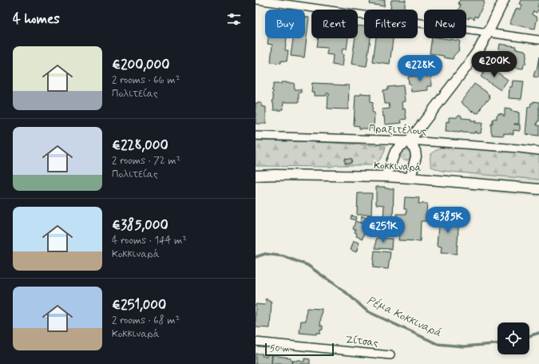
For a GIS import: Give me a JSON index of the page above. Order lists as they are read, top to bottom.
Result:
{
  "streets": {
    "street": ["Πραξιτέλους", "Κοκκιναρά", "Ζίτσας"]
  },
  "water": ["Ρέμα Κοκκιναρά"],
  "scale_bar": "50 m",
  "page": {
    "heading": "4 homes",
    "chip": [
      "Buy",
      "Rent",
      "Filters",
      "New"
    ],
    "list": [
      {
        "name": "€200,000",
        "note": "2 rooms · 66 m² · Πολιτείας"
      },
      {
        "name": "€228,000",
        "note": "2 rooms · 72 m² · Πολιτείας"
      },
      {
        "name": "€385,000",
        "note": "4 rooms · 144 m² · Κοκκιναρά"
      },
      {
        "name": "€251,000",
        "note": "2 rooms · 68 m² · Κοκκιναρά"
      }
    ],
    "price": [
      "€200K",
      "€228K",
      "€385K",
      "€251K"
    ],
    "scale": "50 m"
  }
}
